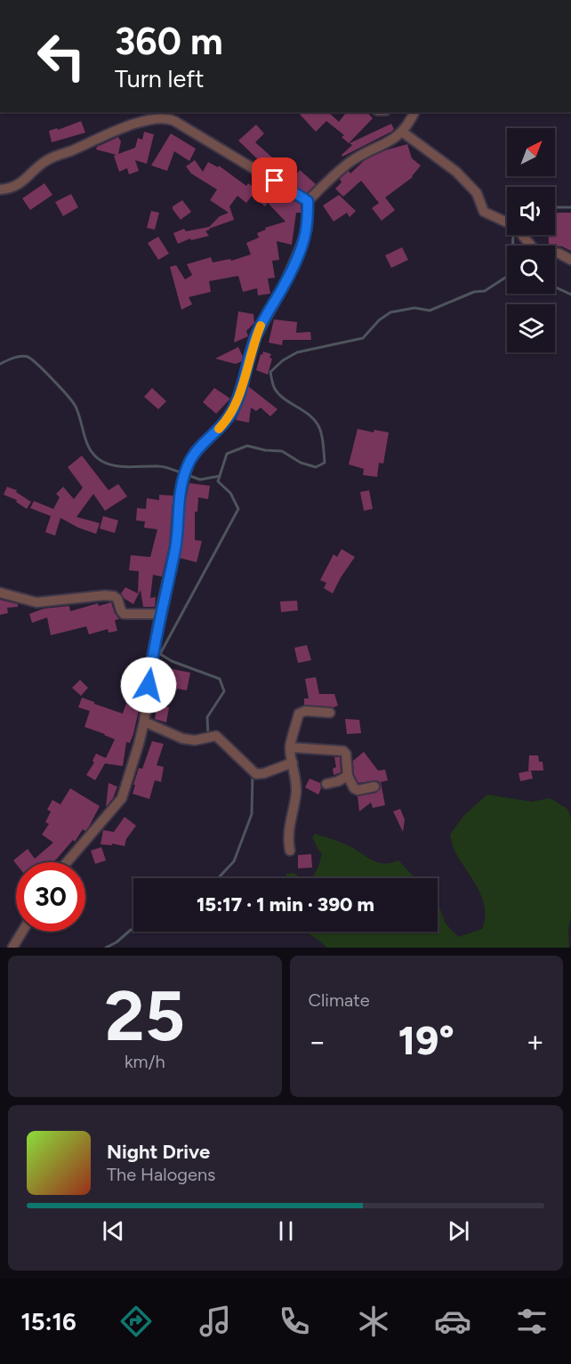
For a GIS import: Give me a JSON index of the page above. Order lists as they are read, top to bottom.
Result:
{
  "north": "top right",
  "page": {
    "turn": ["360 m", "Turn left"],
    "limit": "30",
    "trip": "15:17 · 1 min · 390 m",
    "tile": [
      ["25", "km/h"],
      "Climate"
    ],
    "heat": ["−", "19°", "+"],
    "song": ["Night Drive", "The Halogens"],
    "tabs": "15:16"
  }
}
